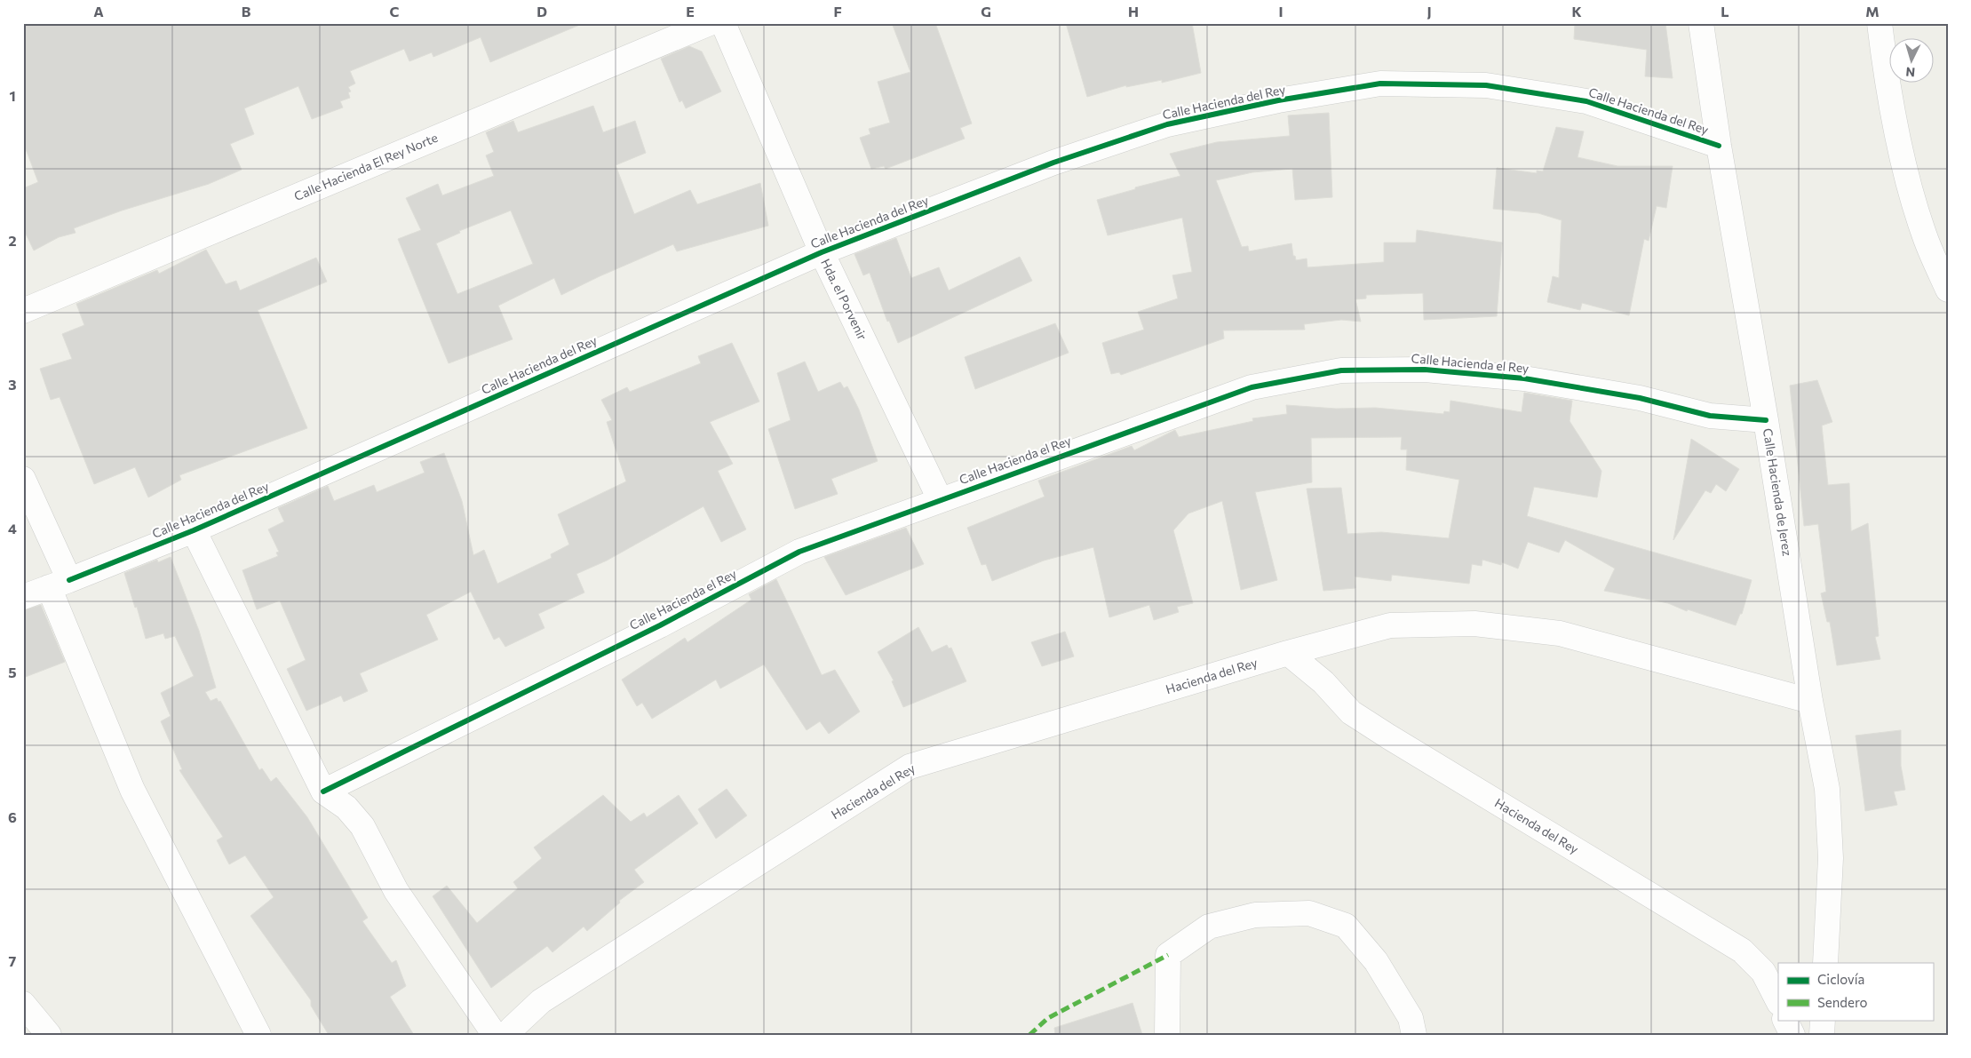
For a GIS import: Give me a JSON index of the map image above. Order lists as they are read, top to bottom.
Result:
{
  "streets": {
    "street": [
      "Calle Hacienda del Rey",
      "Calle Hacienda El Rey Norte",
      "Hda. el Porvenir",
      "Calle Hacienda el Rey",
      "Calle Hacienda de Jerez",
      "Hacienda del Rey"
    ]
  },
  "crossings": [
    ["Calle Hacienda del Rey", "Hda. el Porvenir"],
    ["Calle Hacienda del Rey", "Calle Hacienda de Jerez"],
    ["Hda. el Porvenir", "Calle Hacienda el Rey"],
    ["Calle Hacienda el Rey", "Calle Hacienda de Jerez"],
    ["Calle Hacienda de Jerez", "Hacienda del Rey"]
  ],
  "legend": ["Ciclovía", "Sendero"],
  "north": "bottom",
  "grid": {
    "columns": [
      "A",
      "B",
      "C",
      "D",
      "E",
      "F",
      "G",
      "H",
      "I",
      "J",
      "K",
      "L",
      "M"
    ],
    "rows": [
      "1",
      "2",
      "3",
      "4",
      "5",
      "6",
      "7"
    ]
  }
}
